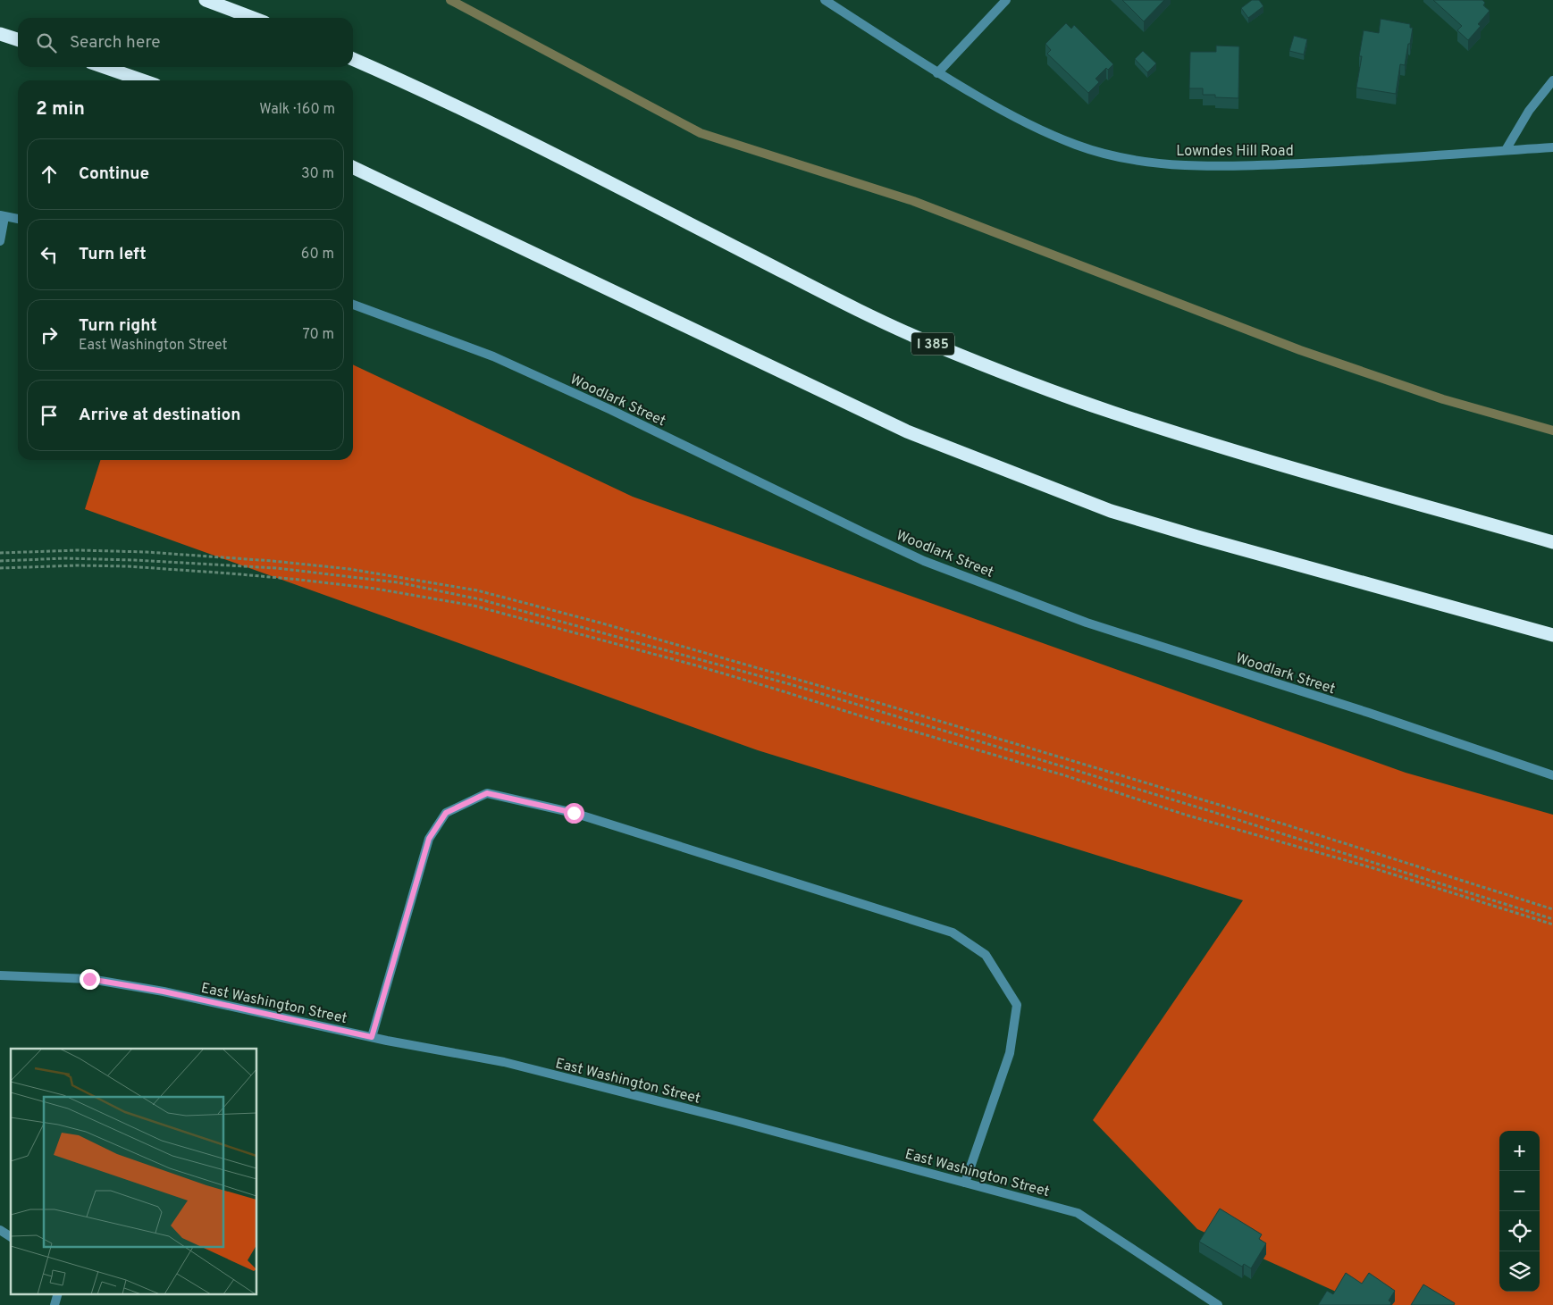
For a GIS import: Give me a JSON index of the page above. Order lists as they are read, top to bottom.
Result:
{
  "streets": {
    "highway": ["I 385"],
    "street": ["Lowndes Hill Road", "Woodlark Street", "East Washington Street"]
  },
  "page": {
    "search": "Search here",
    "heading": ["2 min", "Walk · 160 m"],
    "list": [
      ["Continue", "30 m"],
      ["Turn left", "60 m"],
      ["Turn right", "East Washington Street", "70 m"],
      "Arrive at destination"
    ],
    "map_buttons": ["+", "−"]
  }
}
